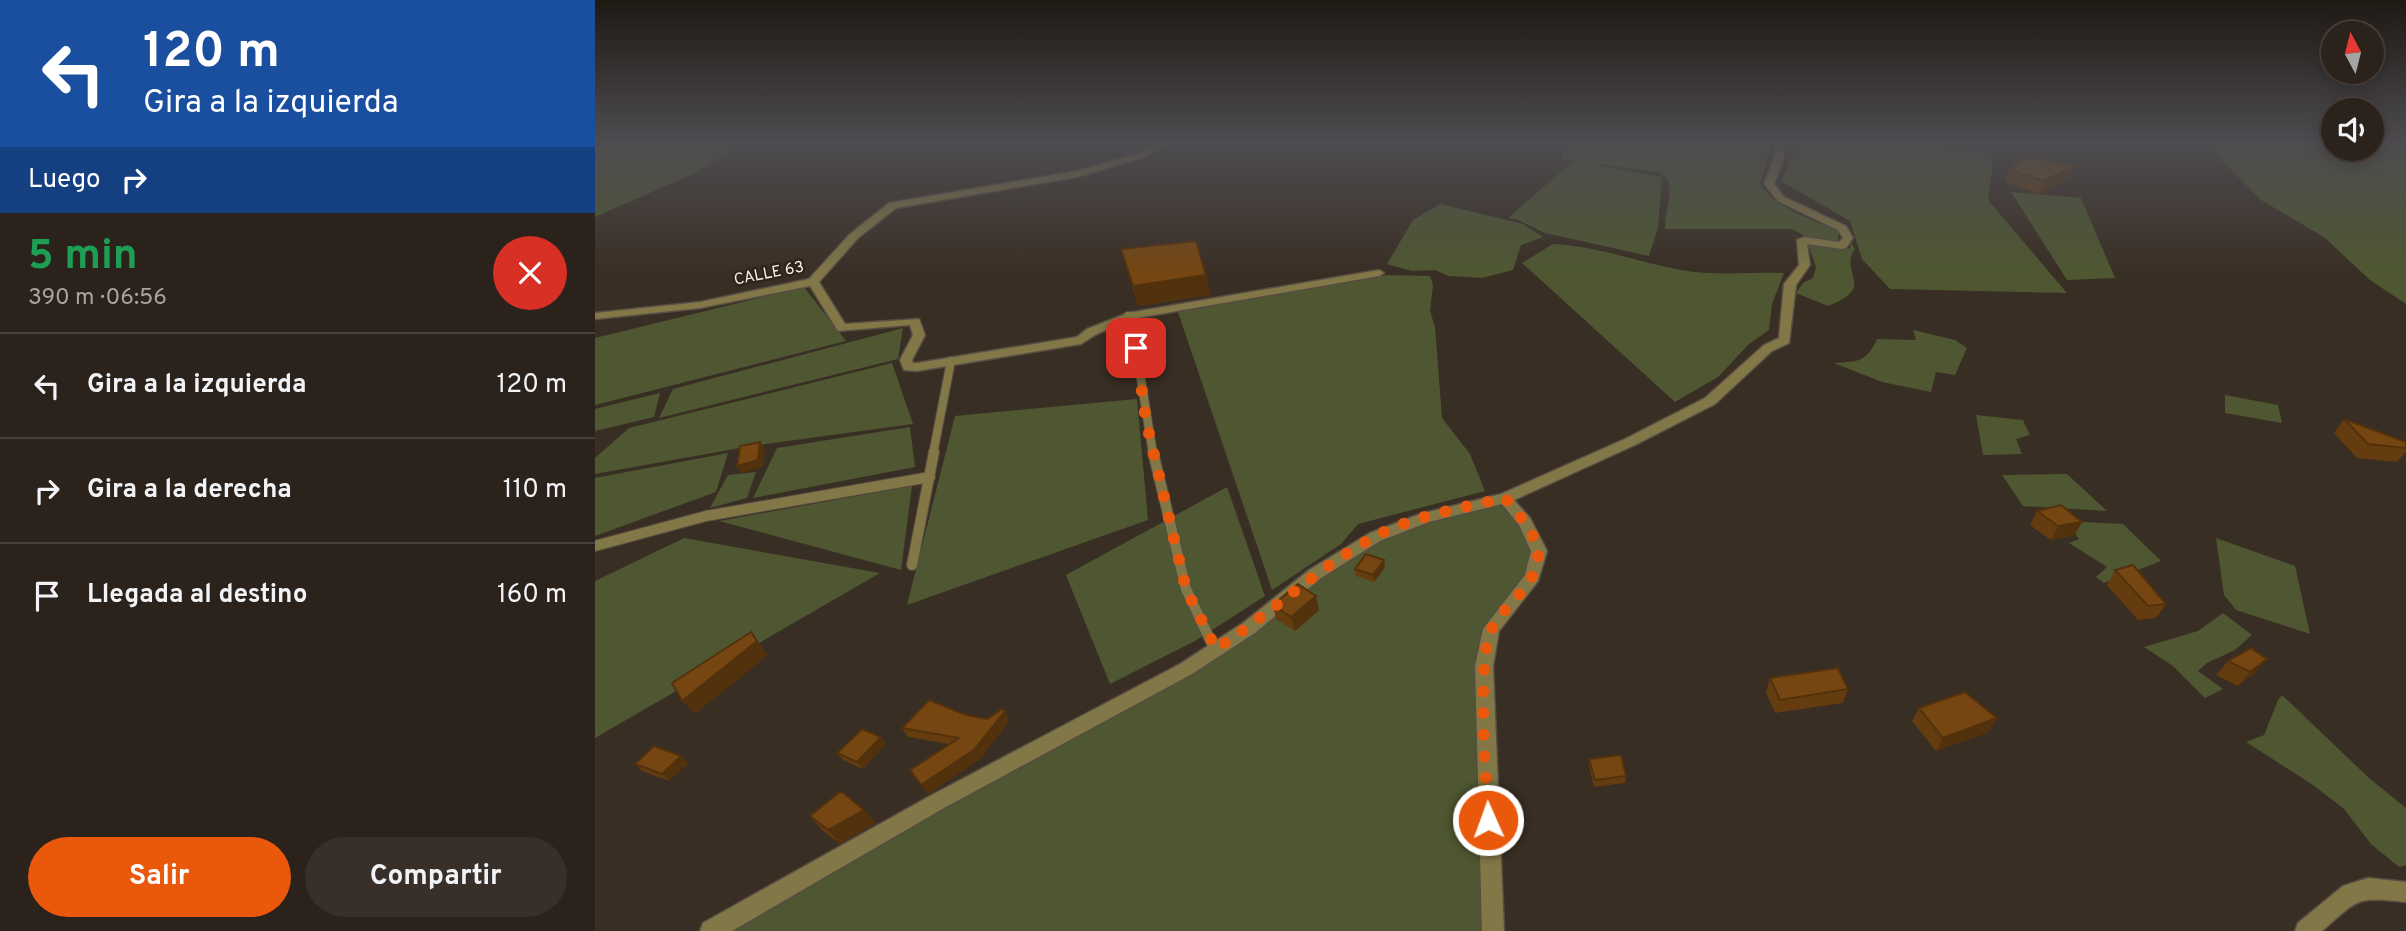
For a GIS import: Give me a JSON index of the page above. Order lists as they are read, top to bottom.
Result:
{
  "streets": {
    "street": ["CALLE 63"]
  },
  "north": "top",
  "page": {
    "turn": ["120 m", "Gira a la izquierda"],
    "then": "Luego",
    "heading": ["5 min", "390 m · 06:56"],
    "list": [
      {
        "name": "Gira a la izquierda",
        "value": "120 m"
      },
      {
        "name": "Gira a la derecha",
        "value": "110 m"
      },
      {
        "name": "Llegada al destino",
        "value": "160 m"
      }
    ],
    "buttons": ["Salir", "Compartir"]
  }
}
